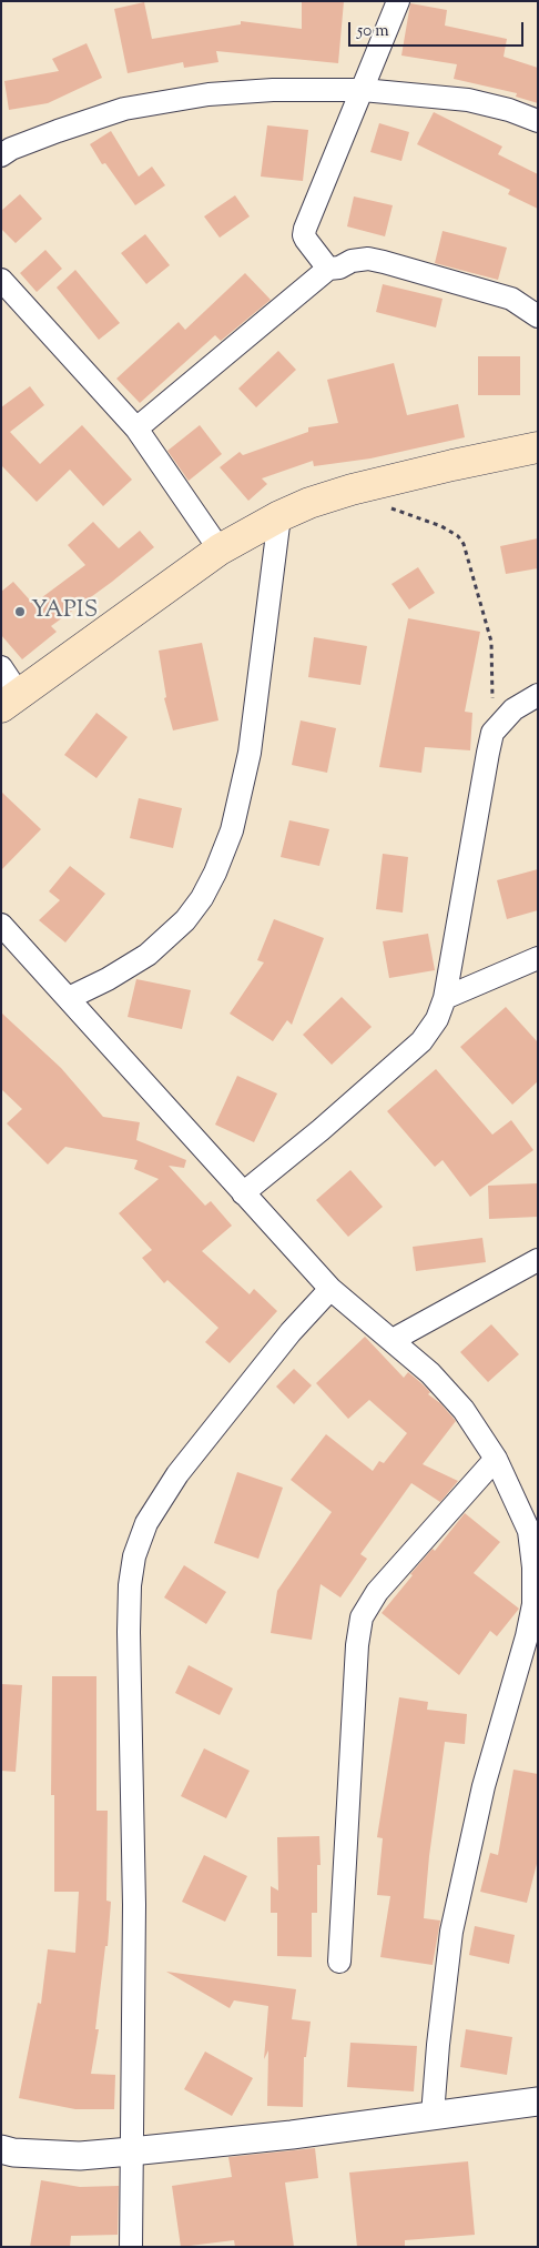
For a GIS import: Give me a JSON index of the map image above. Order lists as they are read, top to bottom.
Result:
{
  "places": ["YAPIS"],
  "scale_bar": "50 m"
}
